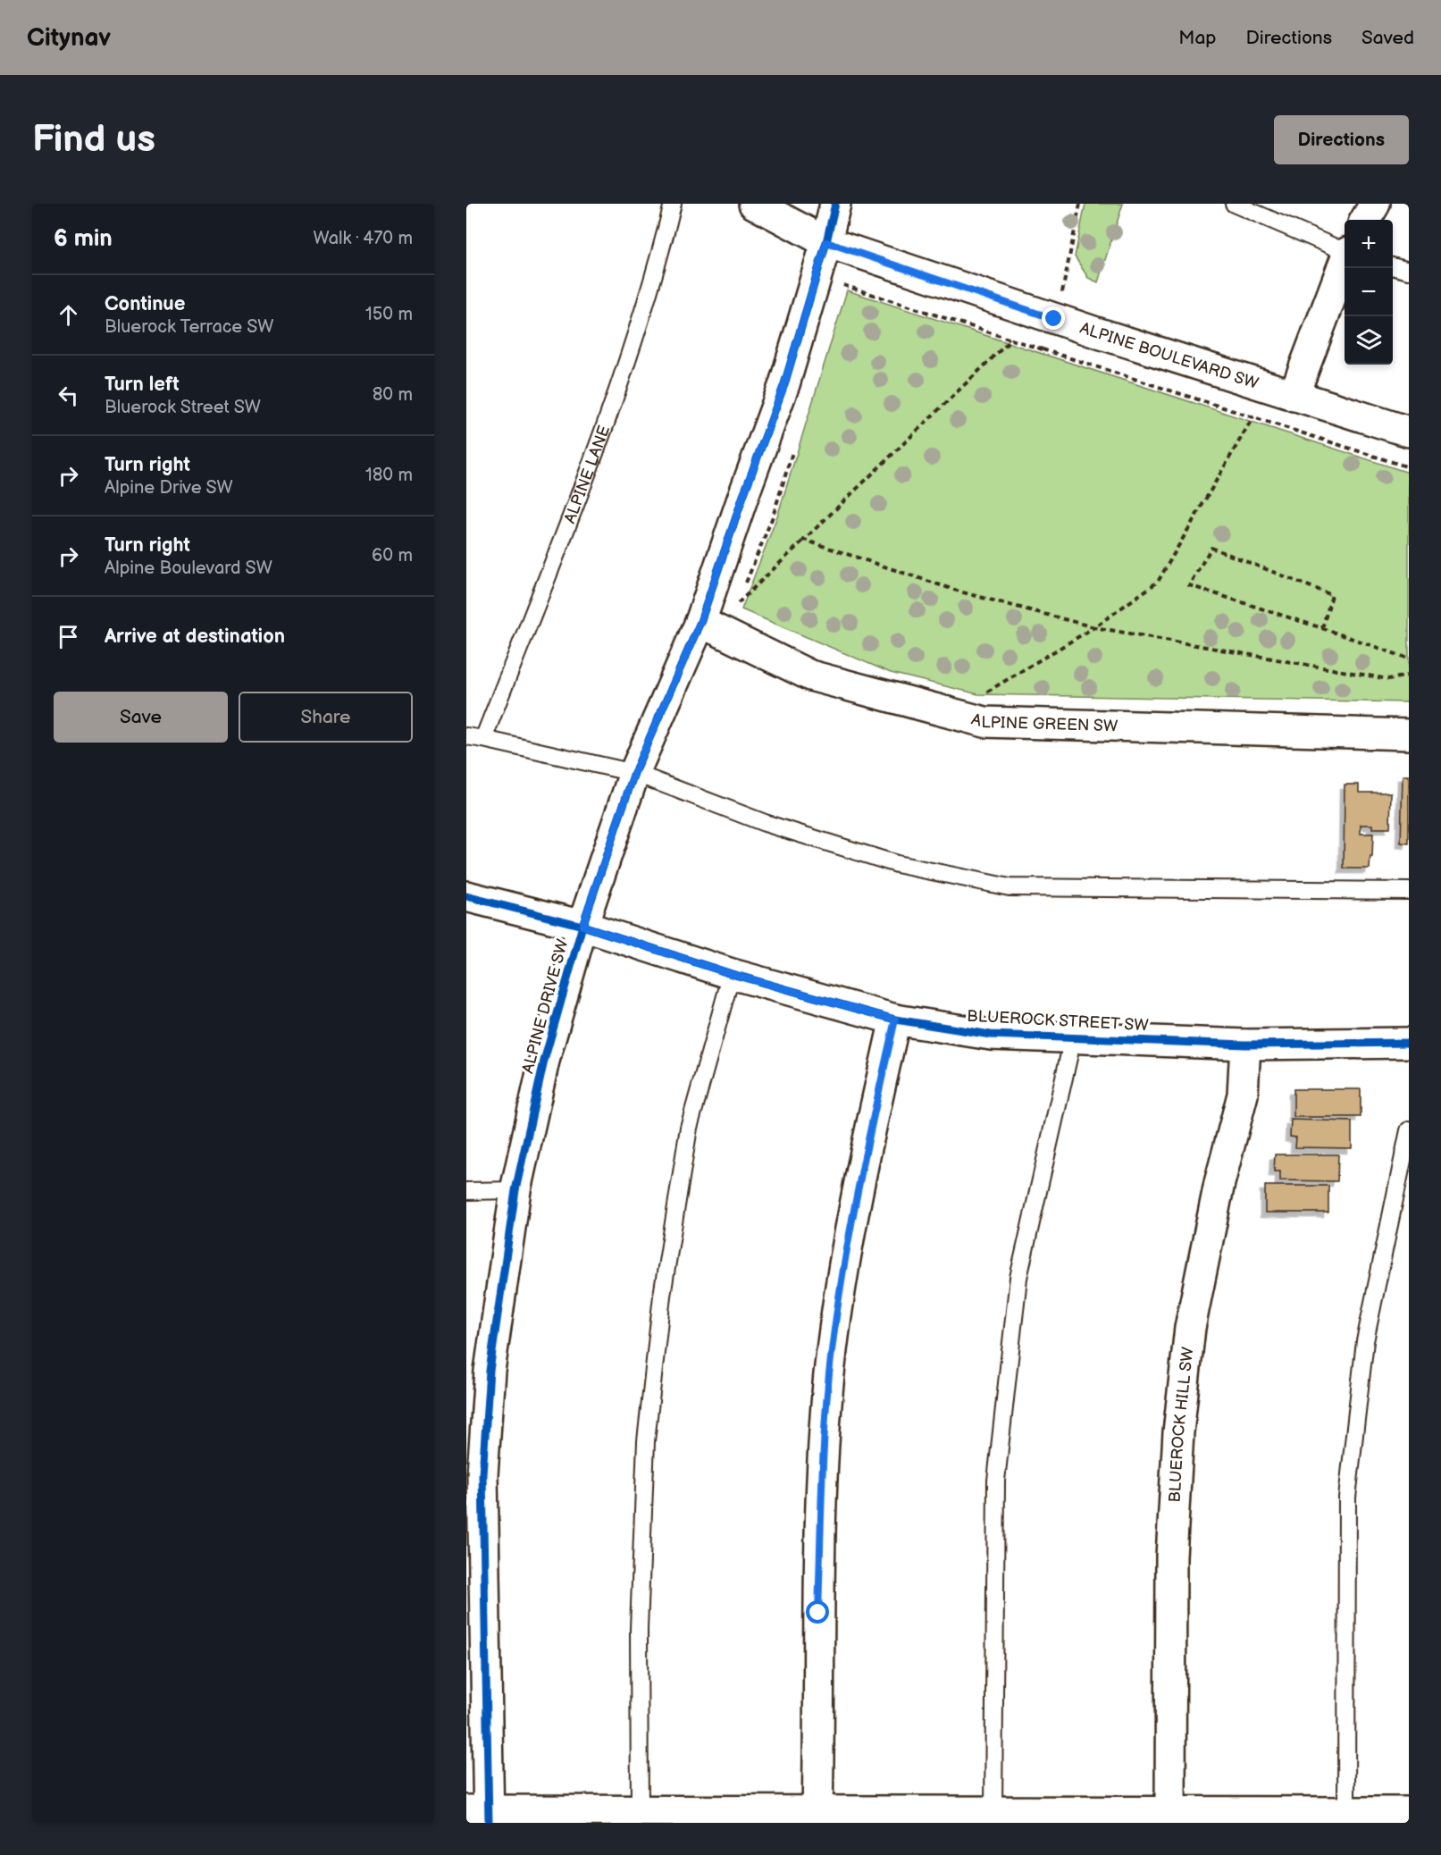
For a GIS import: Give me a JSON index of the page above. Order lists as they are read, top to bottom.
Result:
{
  "streets": {
    "street": [
      "ALPINE BOULEVARD SW",
      "ALPINE GREEN SW",
      "ALPINE DRIVE SW",
      "BLUEROCK STREET SW",
      "BLUEROCK HILL SW"
    ],
    "lane": ["ALPINE LANE"]
  },
  "crossings": [
    ["ALPINE BOULEVARD SW", "ALPINE DRIVE SW"],
    ["ALPINE GREEN SW", "ALPINE DRIVE SW"],
    ["ALPINE DRIVE SW", "BLUEROCK STREET SW"],
    ["BLUEROCK STREET SW", "BLUEROCK HILL SW"]
  ],
  "page": {
    "header": "Citynav",
    "nav": ["Map", "Directions", "Saved"],
    "buttons": [
      "Directions",
      ["Save", "Share"]
    ],
    "title": "Find us",
    "heading": ["6 min", "Walk · 470 m"],
    "map_buttons": ["+", "−"],
    "list": [
      ["Continue", "Bluerock Terrace SW", "150 m"],
      ["Turn left", "Bluerock Street SW", "80 m"],
      ["Turn right", "Alpine Drive SW", "180 m"],
      ["Turn right", "Alpine Boulevard SW", "60 m"],
      "Arrive at destination"
    ]
  }
}
